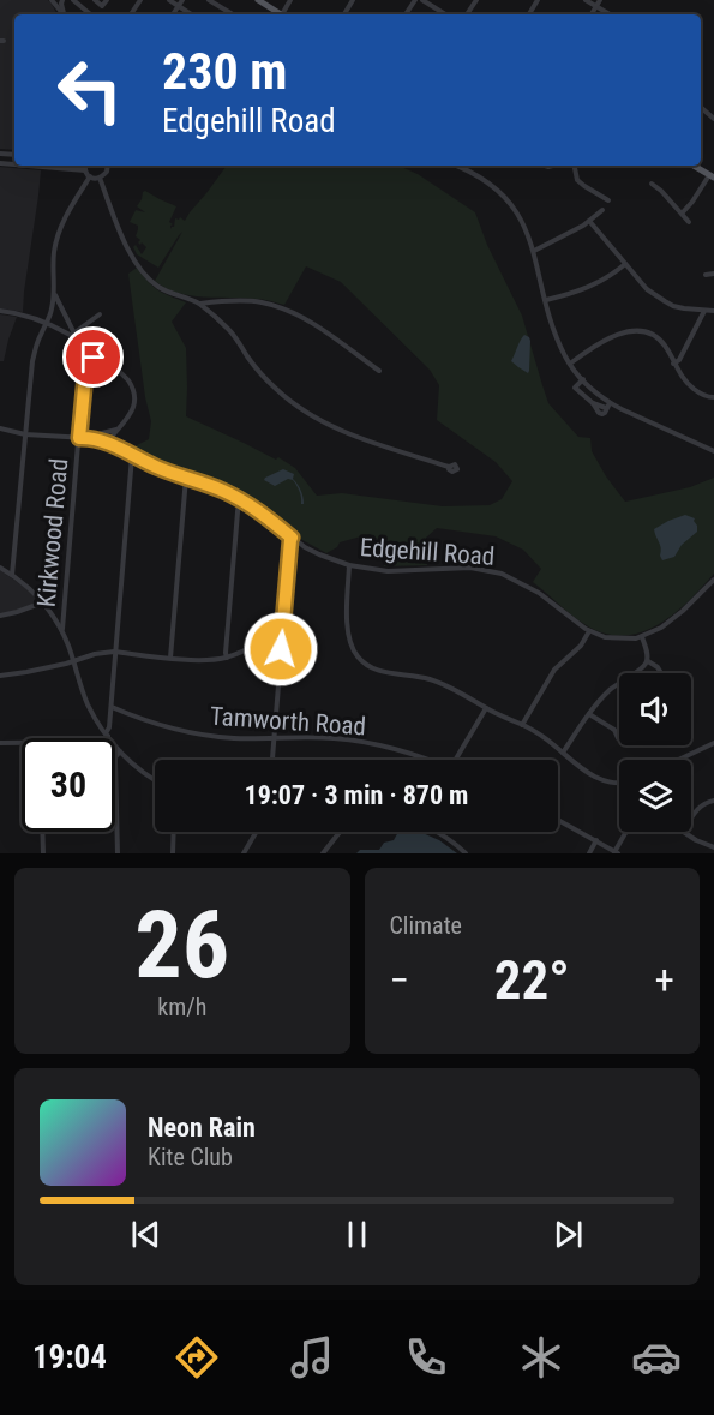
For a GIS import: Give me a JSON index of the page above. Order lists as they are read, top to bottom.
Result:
{
  "streets": {
    "street": ["Kirkwood Road", "Edgehill Road", "Tamworth Road"]
  },
  "crossings": [
    ["Kirkwood Road", "Edgehill Road"]
  ],
  "page": {
    "turn": ["230 m", "Edgehill Road"],
    "limit": "30",
    "trip": "19:07 · 3 min · 870 m",
    "tile": [
      ["26", "km/h"],
      "Climate"
    ],
    "heat": ["−", "22°", "+"],
    "song": ["Neon Rain", "Kite Club"],
    "tabs": "19:04"
  }
}
